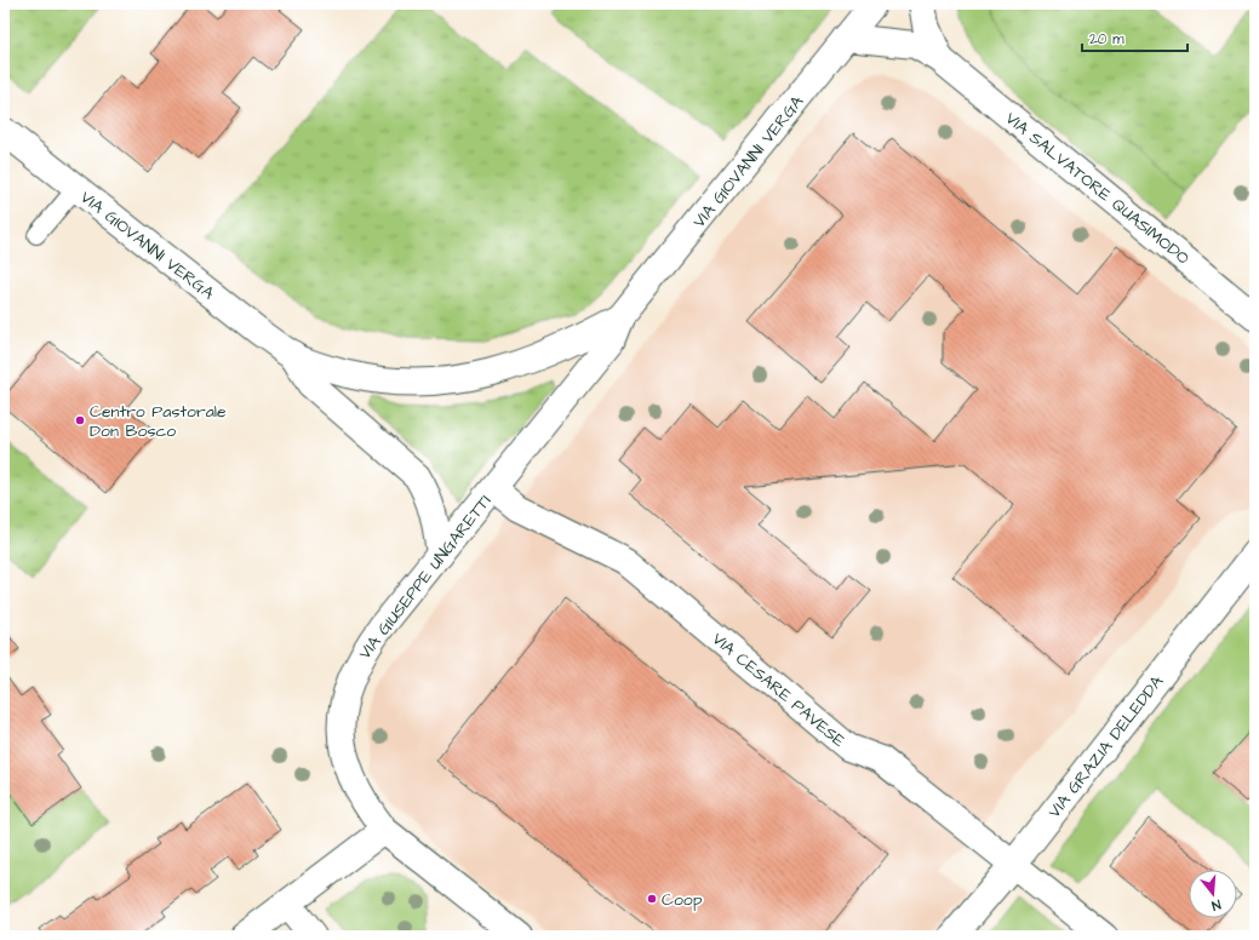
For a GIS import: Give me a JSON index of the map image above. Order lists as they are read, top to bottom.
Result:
{
  "streets": {
    "street": [
      "VIA GIOVANNI VERGA",
      "VIA SALVATORE QUASIMODO",
      "VIA GIUSEPPE UNGARETTI",
      "VIA CESARE PAVESE",
      "VIA GRAZIA DELEDDA"
    ]
  },
  "crossings": [
    ["VIA GIOVANNI VERGA", "VIA SALVATORE QUASIMODO"],
    ["VIA GIOVANNI VERGA", "VIA GIUSEPPE UNGARETTI"],
    ["VIA GIOVANNI VERGA", "VIA CESARE PAVESE"],
    ["VIA GIUSEPPE UNGARETTI", "VIA CESARE PAVESE"],
    ["VIA CESARE PAVESE", "VIA GRAZIA DELEDDA"]
  ],
  "places": ["Centro Pastorale Don Bosco", "Coop"],
  "scale_bar": "20 m",
  "north": "bottom"
}
